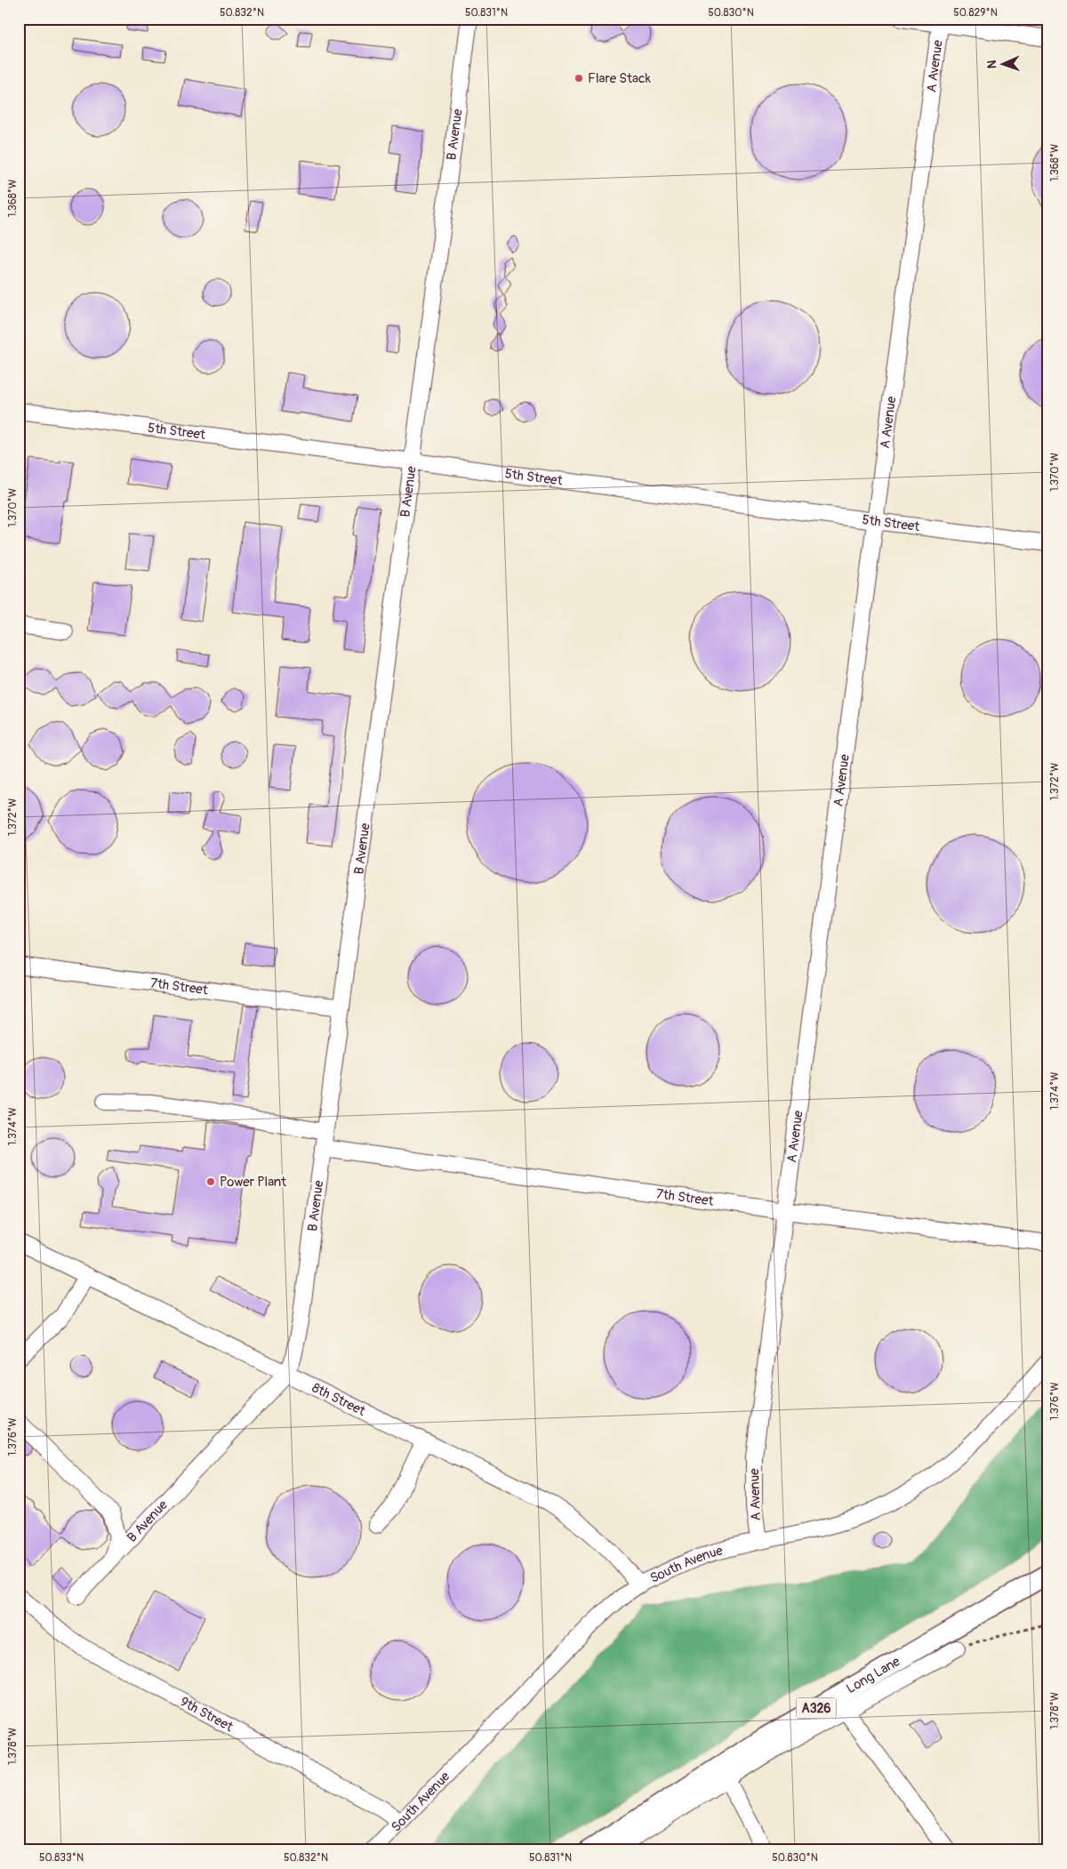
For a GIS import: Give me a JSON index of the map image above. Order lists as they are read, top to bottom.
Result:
{
  "streets": {
    "main road": ["Long Lane", "A326"],
    "lane": [
      "A Avenue",
      "B Avenue",
      "5th Street",
      "7th Street",
      "8th Street",
      "South Avenue",
      "9th Street"
    ]
  },
  "crossings": [
    ["A Avenue", "5th Street"],
    ["A Avenue", "7th Street"],
    ["A Avenue", "South Avenue"],
    ["B Avenue", "5th Street"],
    ["B Avenue", "7th Street"],
    ["B Avenue", "8th Street"],
    ["8th Street", "South Avenue"],
    ["South Avenue", "9th Street"]
  ],
  "places": ["Flare Stack", "Power Plant"],
  "north": "left",
  "coordinates": [
    "50.832°N",
    "50.831°N",
    "50.830°N",
    "50.829°N",
    "1.368°W",
    "1.370°W",
    "1.372°W",
    "1.374°W",
    "1.376°W",
    "1.378°W",
    "50.833°N"
  ]
}
